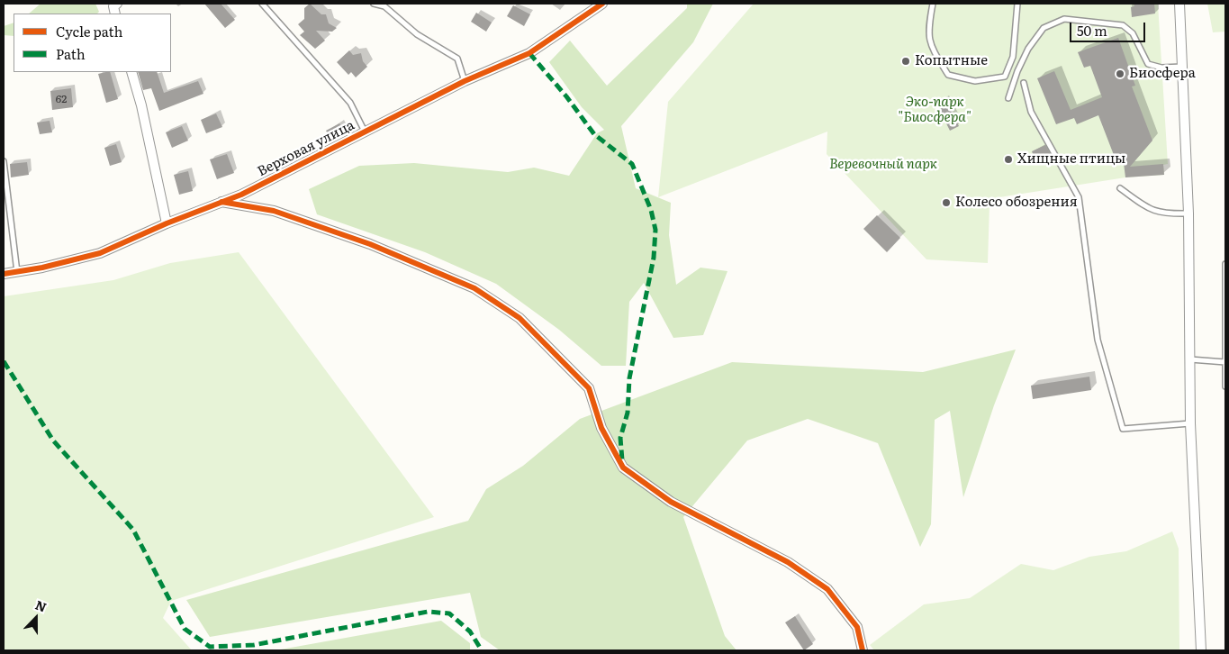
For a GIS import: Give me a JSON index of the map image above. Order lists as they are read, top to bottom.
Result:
{
  "streets": {
    "street": ["Верховая улица"]
  },
  "parks": ["Эко-парк \"Биосфера\"", "Веревочный парк"],
  "places": [
    "Копытные",
    "Биосфера",
    "Хищные птицы",
    "Колесо обозрения"
  ],
  "house_numbers": ["62"],
  "legend": ["Cycle path", "Path"],
  "scale_bar": "50 m",
  "north": "top"
}
